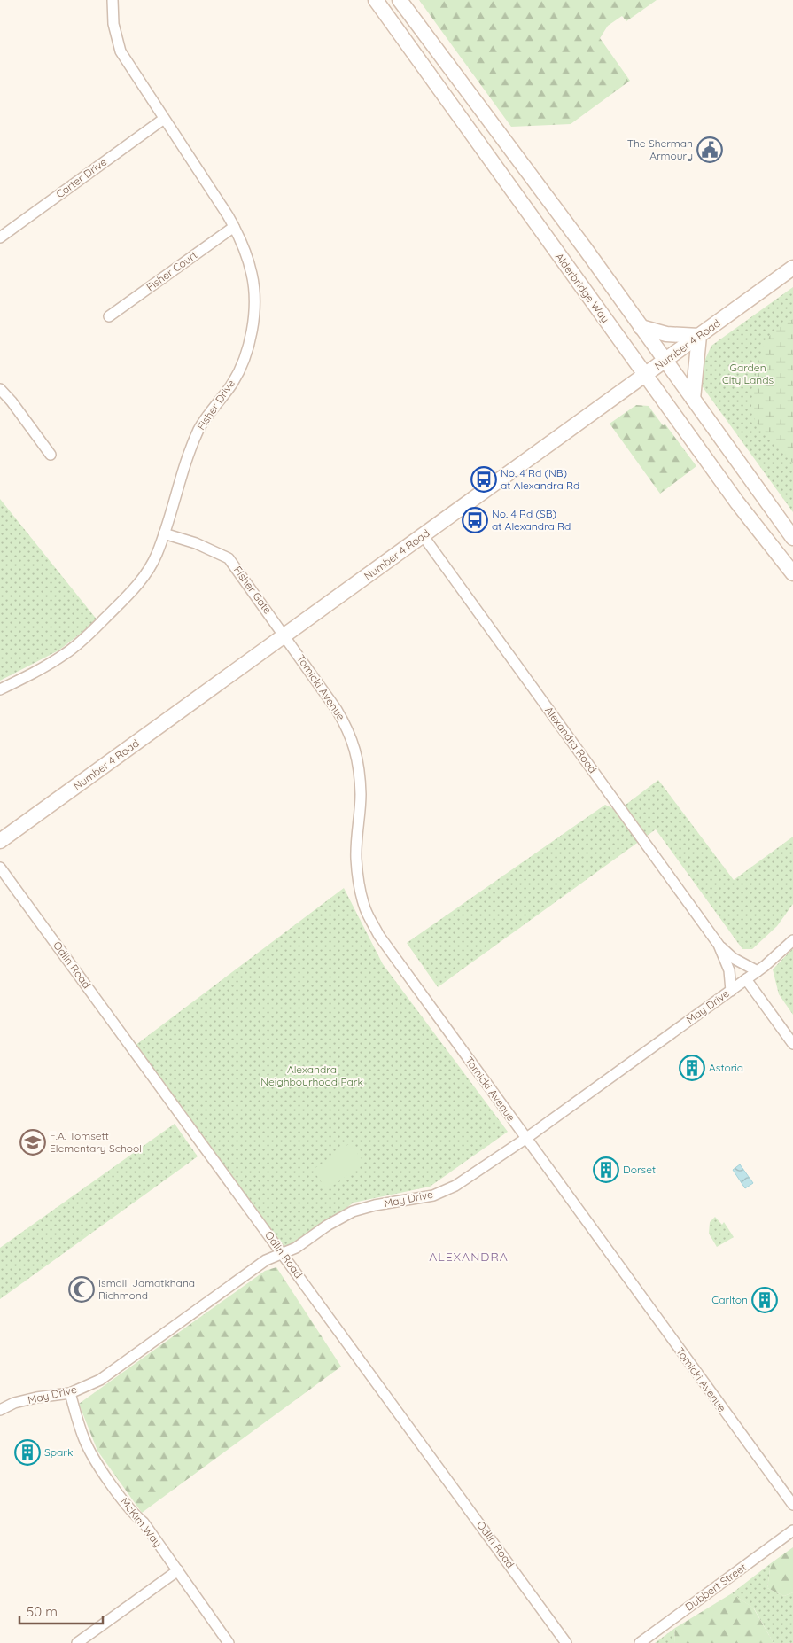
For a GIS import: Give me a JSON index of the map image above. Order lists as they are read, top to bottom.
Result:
{
  "streets": {
    "main road": ["Alderbridge Way", "Number 4 Road"],
    "street": [
      "Carter Drive",
      "Fisher Court",
      "Fisher Drive",
      "Fisher Gate",
      "Tomicki Avenue",
      "Alexandra Road",
      "Odlin Road",
      "May Drive",
      "McKim Way",
      "Dubbert Street"
    ]
  },
  "crossings": [
    ["Carter Drive", "Fisher Drive"],
    ["Fisher Court", "Fisher Drive"],
    ["Alderbridge Way", "Number 4 Road"],
    ["Number 4 Road", "Fisher Gate"],
    ["Number 4 Road", "Tomicki Avenue"],
    ["Number 4 Road", "Alexandra Road"],
    ["Fisher Drive", "Fisher Gate"],
    ["Fisher Gate", "Tomicki Avenue"],
    ["Tomicki Avenue", "May Drive"],
    ["Alexandra Road", "May Drive"],
    ["Odlin Road", "May Drive"],
    ["May Drive", "McKim Way"]
  ],
  "districts": ["ALEXANDRA"],
  "parks": ["Garden City Lands", "Alexandra Neighbourhood Park"],
  "places": {
    "public building": ["The Sherman Armoury"],
    "bus stop": ["No. 4 Rd (NB) at Alexandra Rd", "No. 4 Rd (SB) at Alexandra Rd"],
    "building": [
      "Astoria",
      "Dorset",
      "Carlton",
      "Spark"
    ],
    "school or university": ["F.A. Tomsett Elementary School"],
    "mosque": ["Ismaili Jamatkhana Richmond"]
  },
  "scale_bar": "50 m"
}
